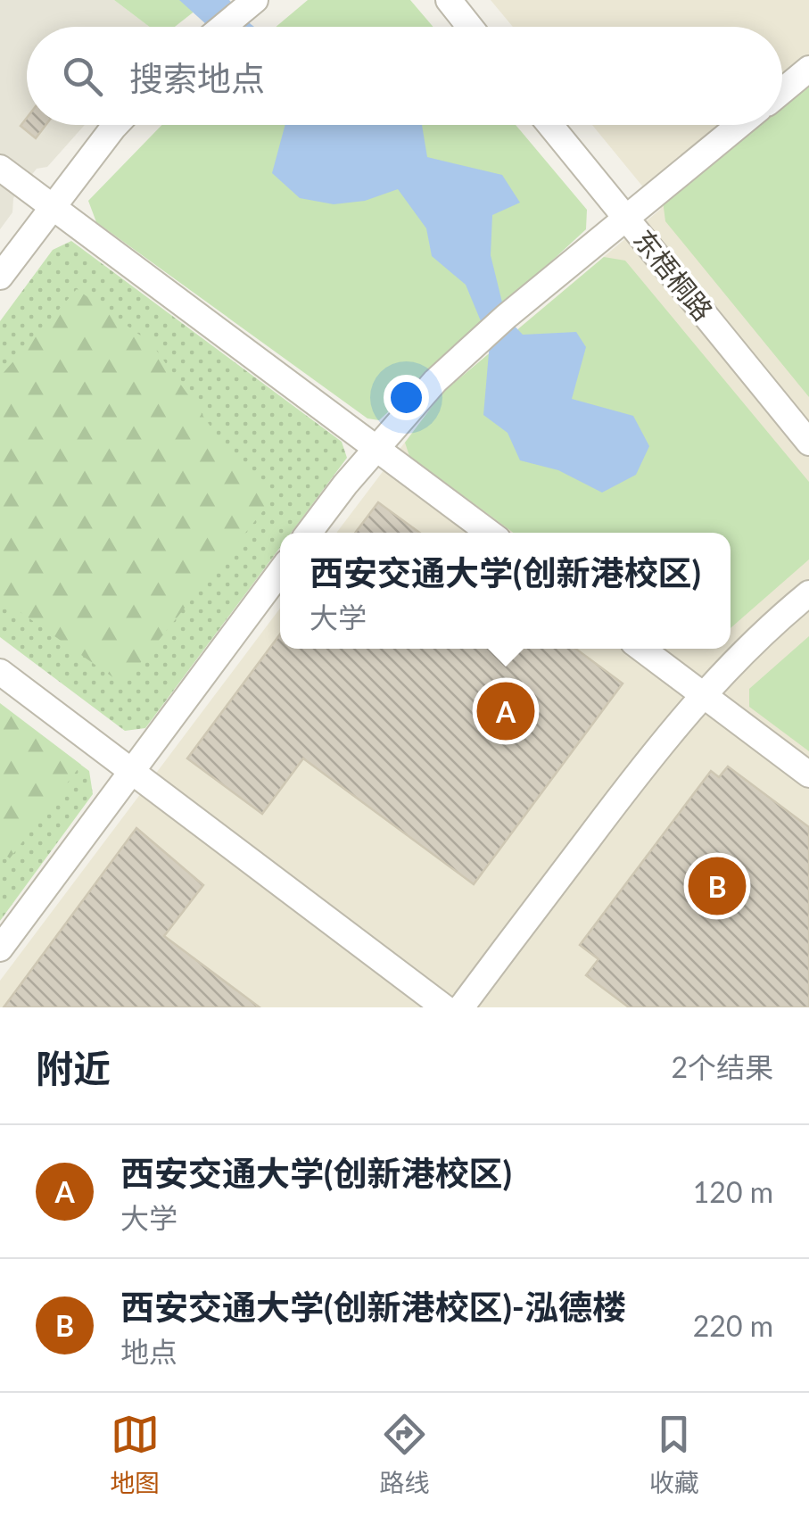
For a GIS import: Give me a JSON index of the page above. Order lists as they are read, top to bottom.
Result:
{
  "streets": {
    "street": ["东梧桐路"]
  },
  "page": {
    "search": "搜索地点",
    "popup": ["西安交通大学(创新港校区)", "大学"],
    "pins": ["A", "B"],
    "heading": ["附近", "2个结果"],
    "list": [
      {
        "mark": "A",
        "name": "西安交通大学(创新港校区)",
        "note": "大学",
        "value": "120 m"
      },
      {
        "mark": "B",
        "name": "西安交通大学(创新港校区)-泓德楼",
        "note": "地点",
        "value": "220 m"
      }
    ],
    "nav": ["地图", "路线", "收藏"]
  }
}
